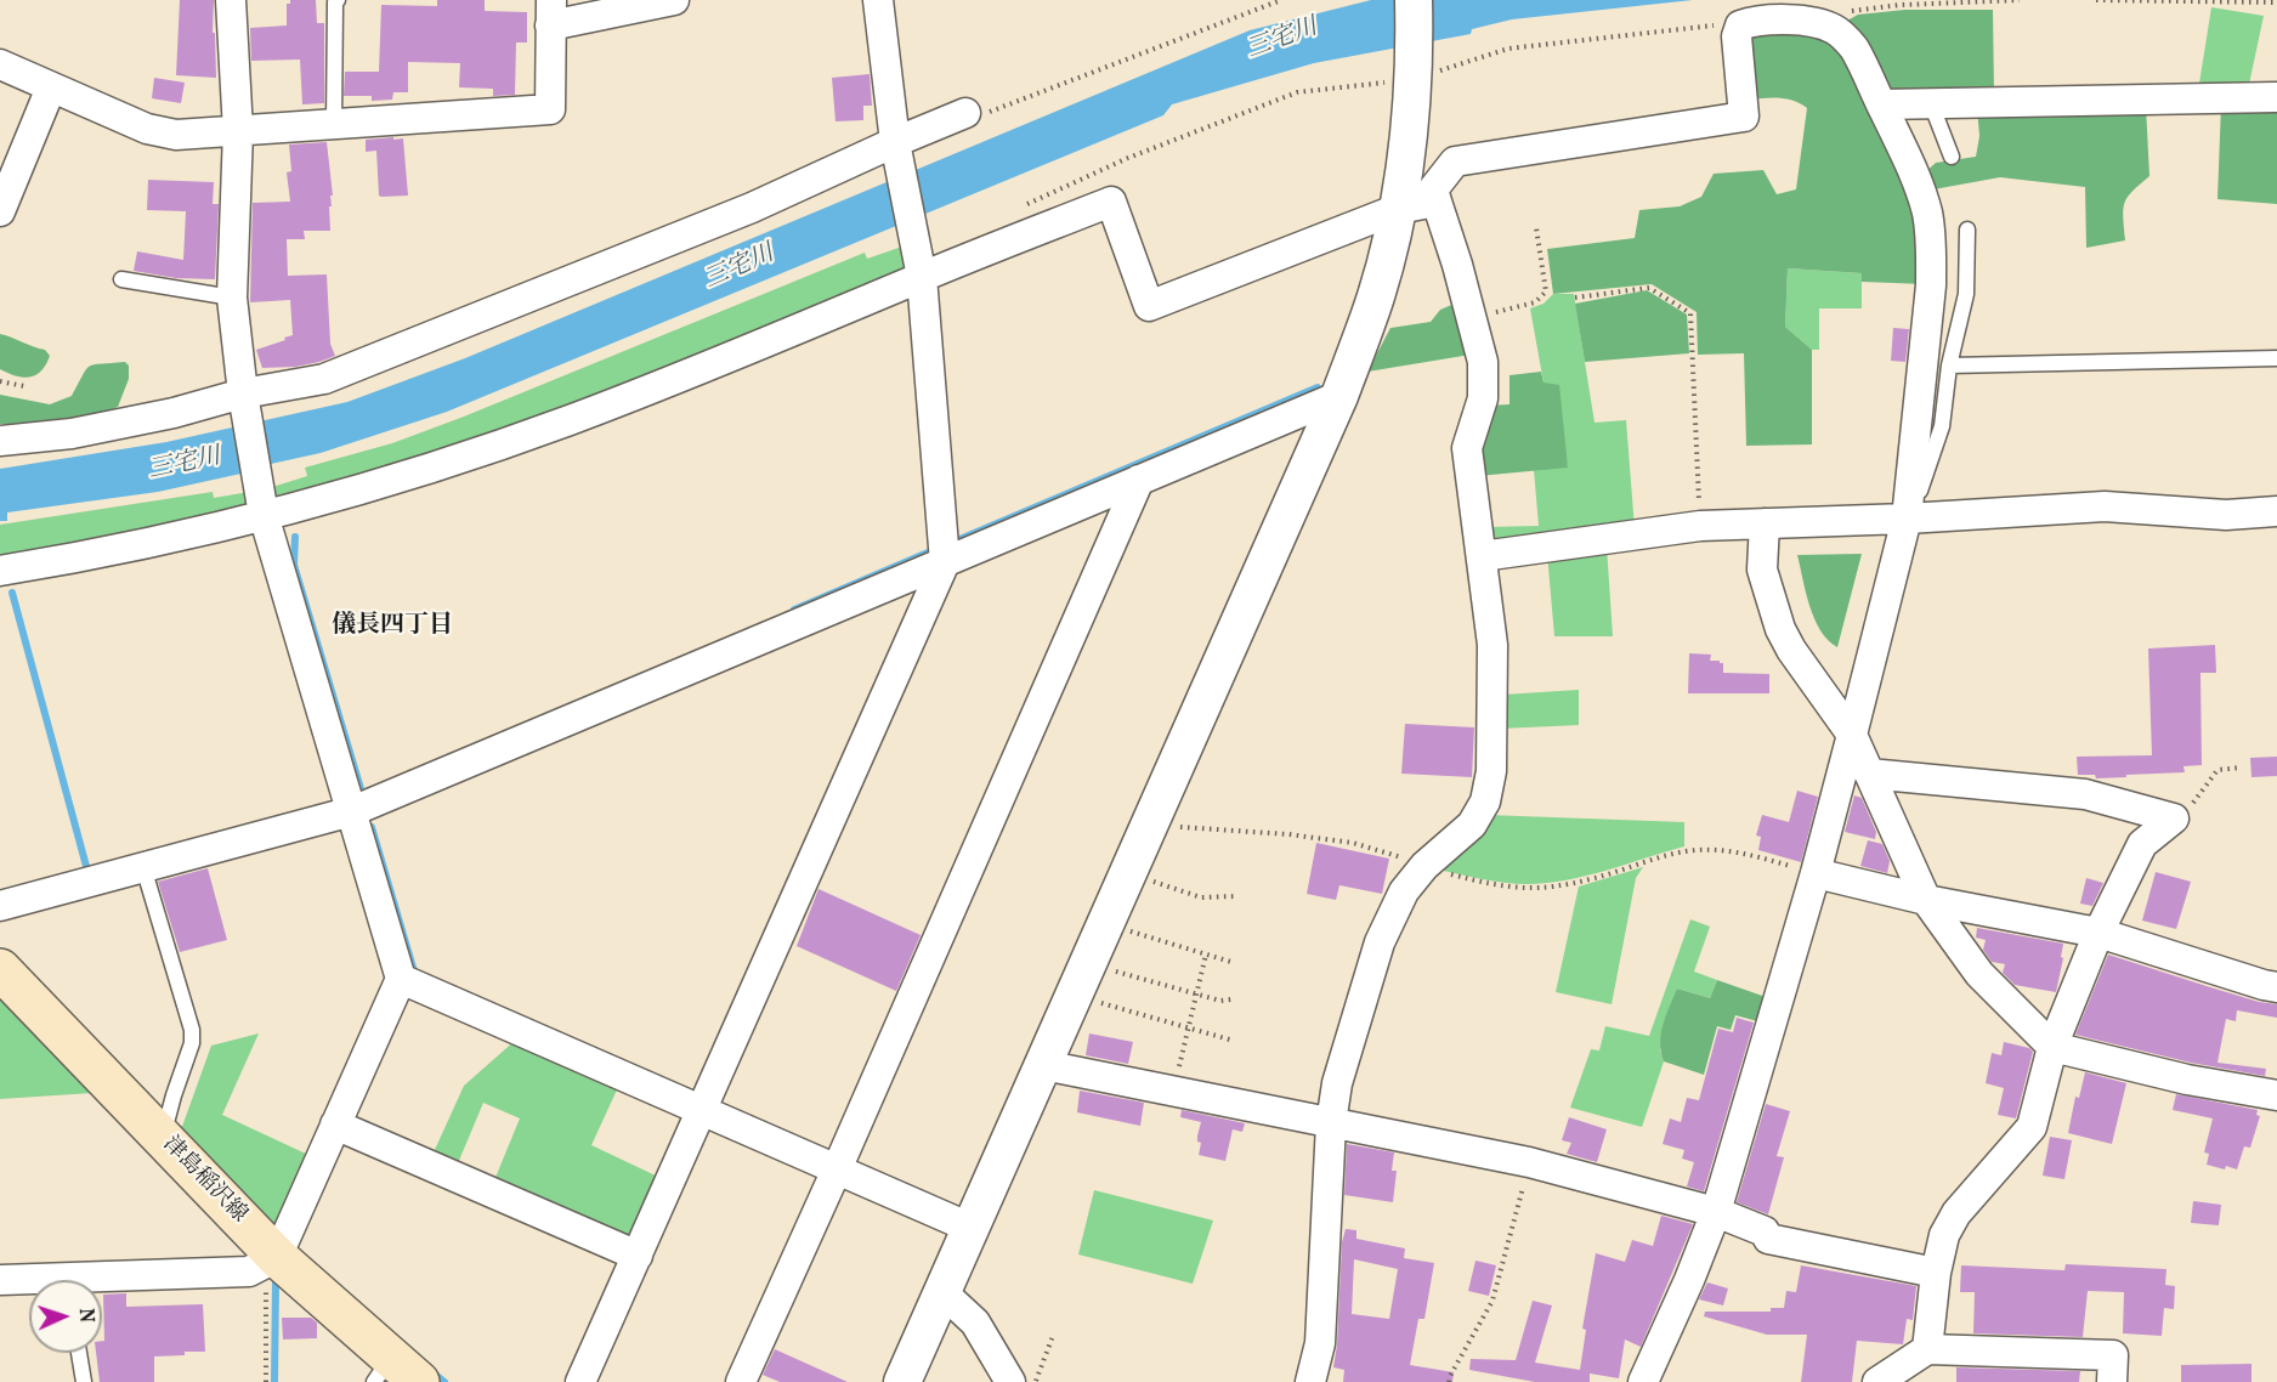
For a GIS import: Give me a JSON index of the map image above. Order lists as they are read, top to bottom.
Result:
{
  "streets": {
    "main road": ["津島稲沢線"]
  },
  "districts": ["儀長四丁目"],
  "water": ["三宅川"],
  "north": "right"
}
